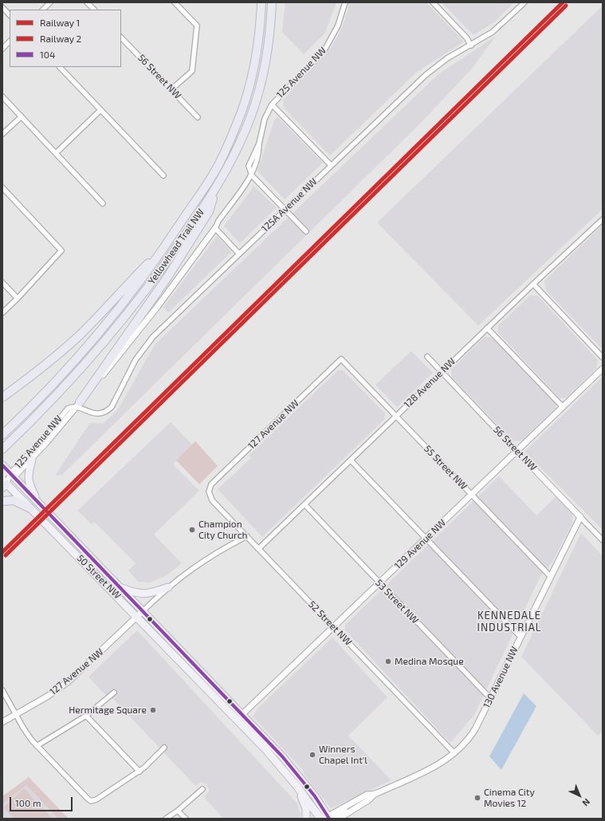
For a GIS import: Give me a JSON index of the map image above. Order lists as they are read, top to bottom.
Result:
{
  "streets": {
    "highway": ["Yellowhead Trail NW"],
    "main road": ["50 Street NW"],
    "street": [
      "125 Avenue NW",
      "56 Street NW",
      "125A Avenue NW",
      "128 Avenue NW",
      "127 Avenue NW",
      "55 Street NW",
      "129 Avenue NW",
      "53 Street NW",
      "52 Street NW",
      "130 Avenue NW"
    ]
  },
  "crossings": [
    ["125 Avenue NW", "125A Avenue NW"],
    ["125 Avenue NW", "50 Street NW"],
    ["56 Street NW", "128 Avenue NW"],
    ["56 Street NW", "129 Avenue NW"],
    ["56 Street NW", "130 Avenue NW"],
    ["128 Avenue NW", "55 Street NW"],
    ["128 Avenue NW", "53 Street NW"],
    ["128 Avenue NW", "52 Street NW"],
    ["127 Avenue NW", "55 Street NW"],
    ["127 Avenue NW", "50 Street NW"],
    ["127 Avenue NW", "52 Street NW"],
    ["55 Street NW", "129 Avenue NW"],
    ["55 Street NW", "130 Avenue NW"],
    ["129 Avenue NW", "50 Street NW"],
    ["129 Avenue NW", "53 Street NW"],
    ["129 Avenue NW", "52 Street NW"],
    ["50 Street NW", "130 Avenue NW"],
    ["53 Street NW", "130 Avenue NW"],
    ["52 Street NW", "130 Avenue NW"]
  ],
  "districts": ["KENNEDALE INDUSTRIAL"],
  "places": [
    "Champion City Church",
    "Medina Mosque",
    "Hermitage Square",
    "Winners Chapel Int'l",
    "Cinema City Movies 12"
  ],
  "lines": ["rail line 1", "rail line 2", "transit line 104"],
  "legend": ["Railway 1", "Railway 2", "104"],
  "scale_bar": "100 m",
  "north": "bottom right"
}
